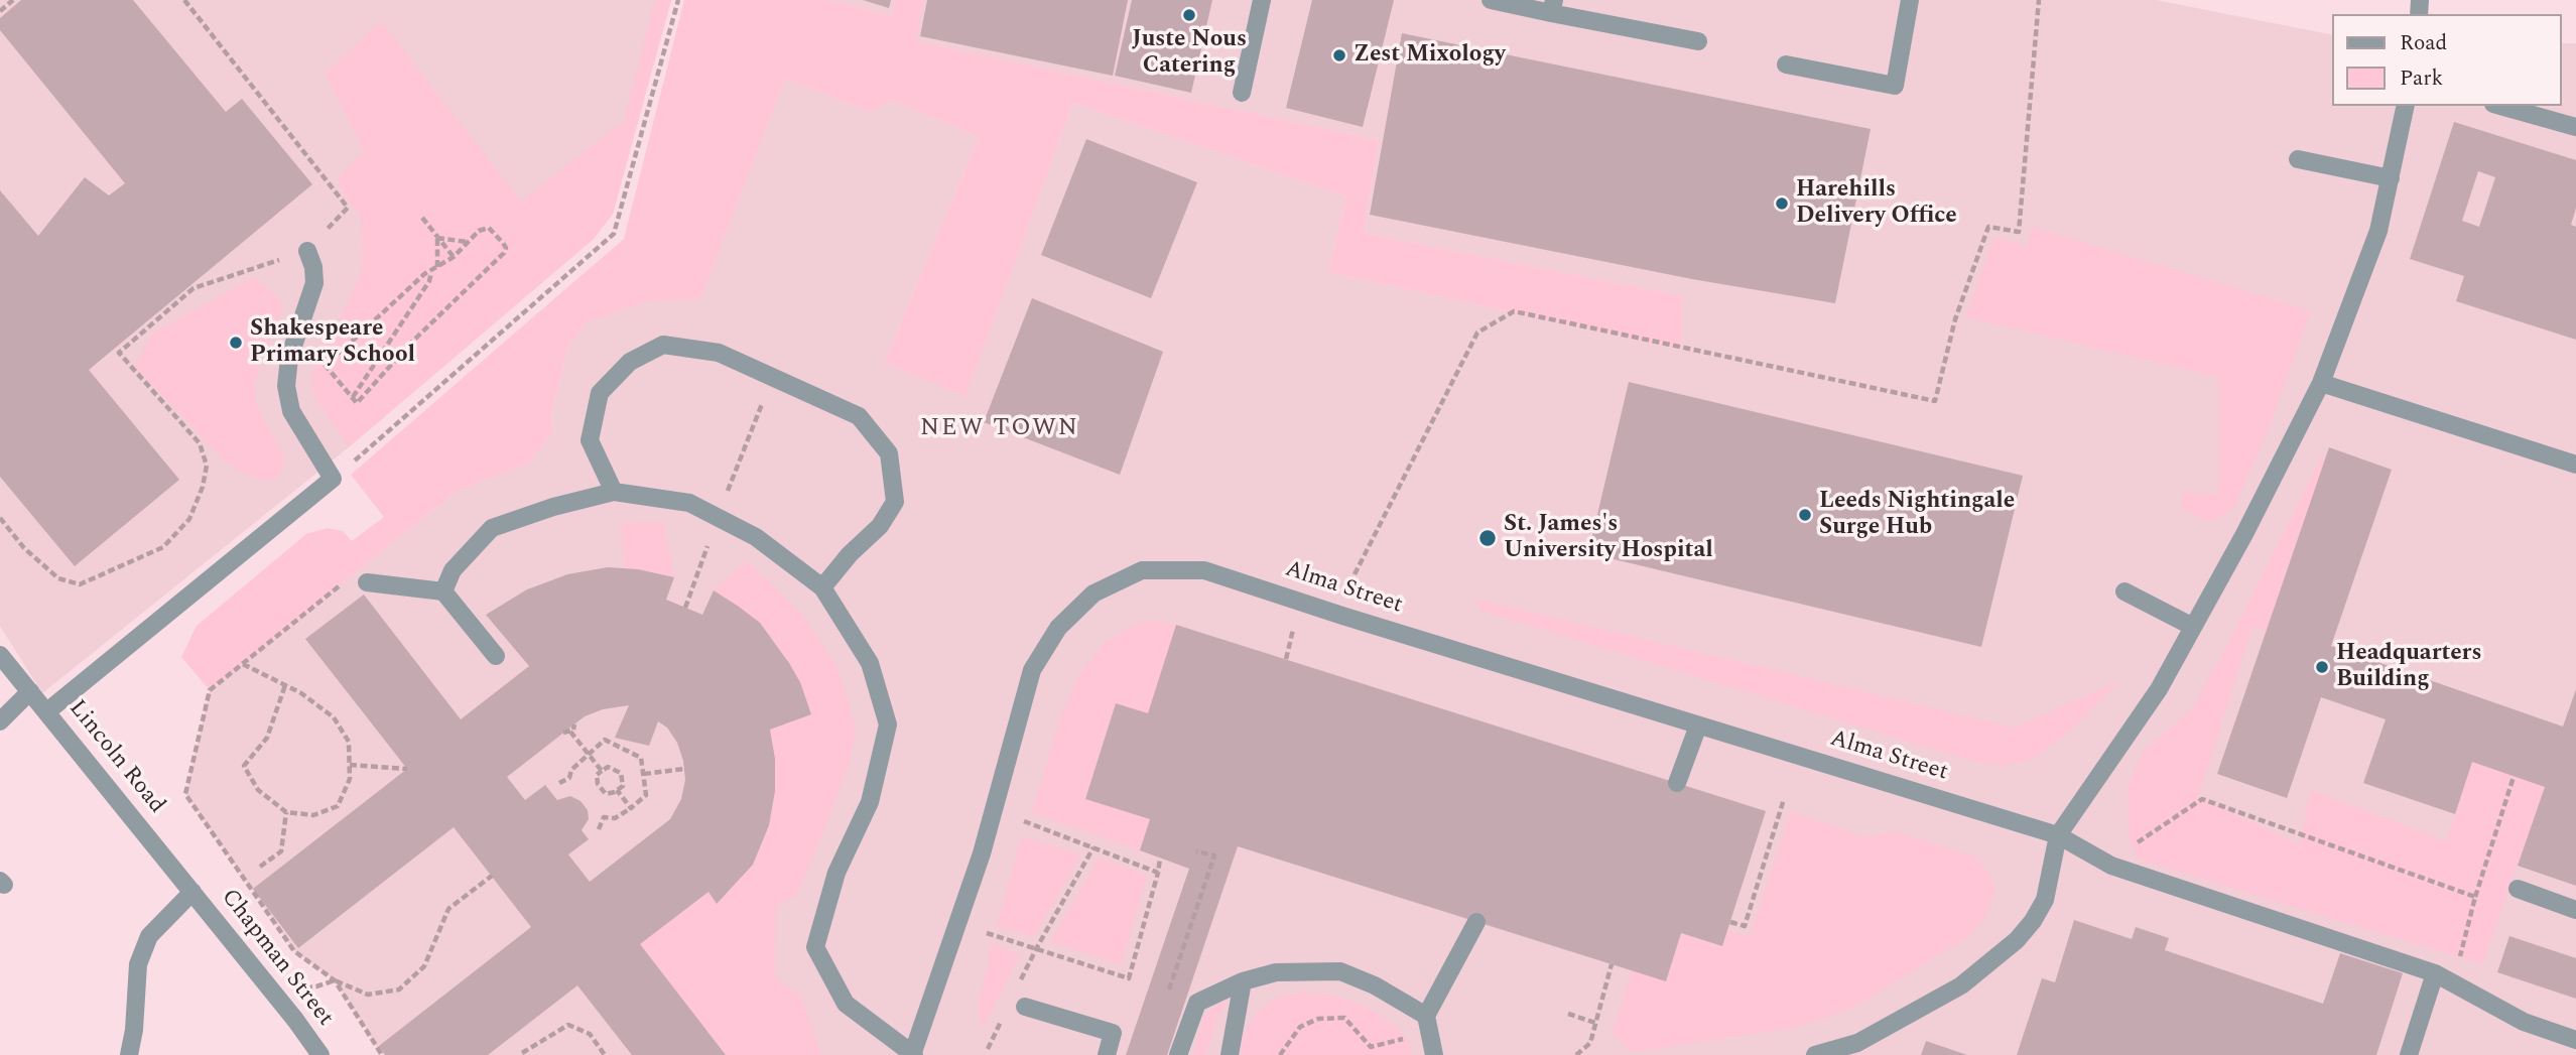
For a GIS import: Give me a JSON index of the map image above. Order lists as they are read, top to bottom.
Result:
{
  "streets": {
    "street": ["Alma Street", "Lincoln Road", "Chapman Street"]
  },
  "crossings": [
    ["Lincoln Road", "Chapman Street"]
  ],
  "districts": ["NEW TOWN"],
  "places": [
    "Juste Nous Catering",
    "Zest Mixology",
    "Harehills Delivery Office",
    "Shakespeare Primary School",
    "Leeds Nightingale Surge Hub",
    "St. James's University Hospital",
    "Headquarters Building"
  ],
  "legend": ["Road", "Park"]
}
